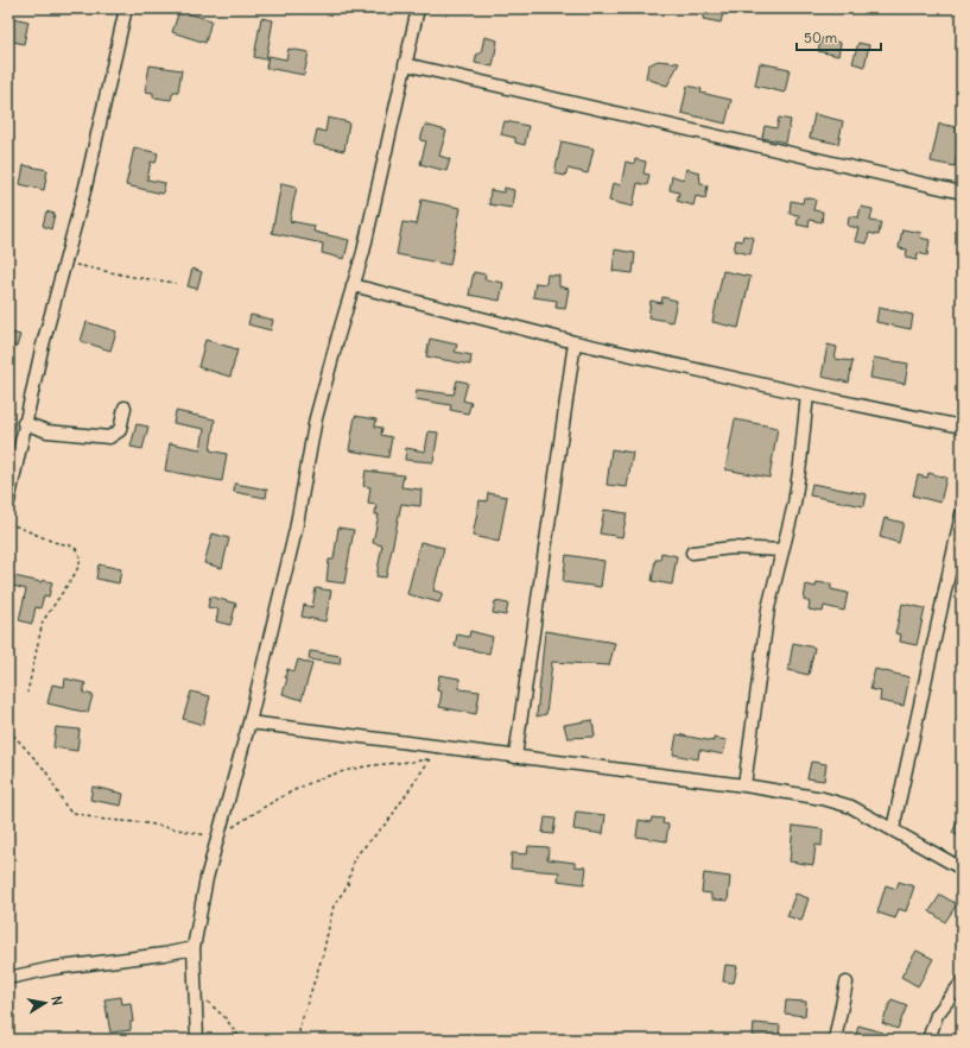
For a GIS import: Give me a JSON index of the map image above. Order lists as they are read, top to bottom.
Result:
{
  "scale_bar": "50 m",
  "north": "right"
}
